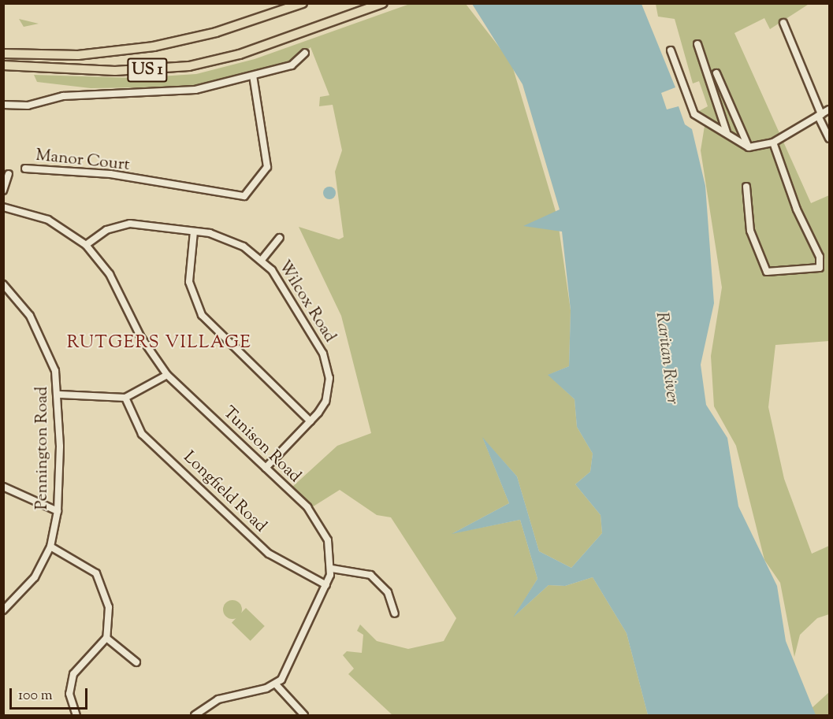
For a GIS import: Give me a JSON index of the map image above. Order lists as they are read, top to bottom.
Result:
{
  "streets": {
    "highway": ["US 1"],
    "street": [
      "Manor Court",
      "Wilcox Road",
      "Tunison Road",
      "Pennington Road",
      "Longfield Road"
    ]
  },
  "crossings": [
    ["Wilcox Road", "Tunison Road"],
    ["Tunison Road", "Longfield Road"]
  ],
  "districts": ["RUTGERS VILLAGE"],
  "water": ["Raritan River"],
  "scale_bar": "100 m"
}
